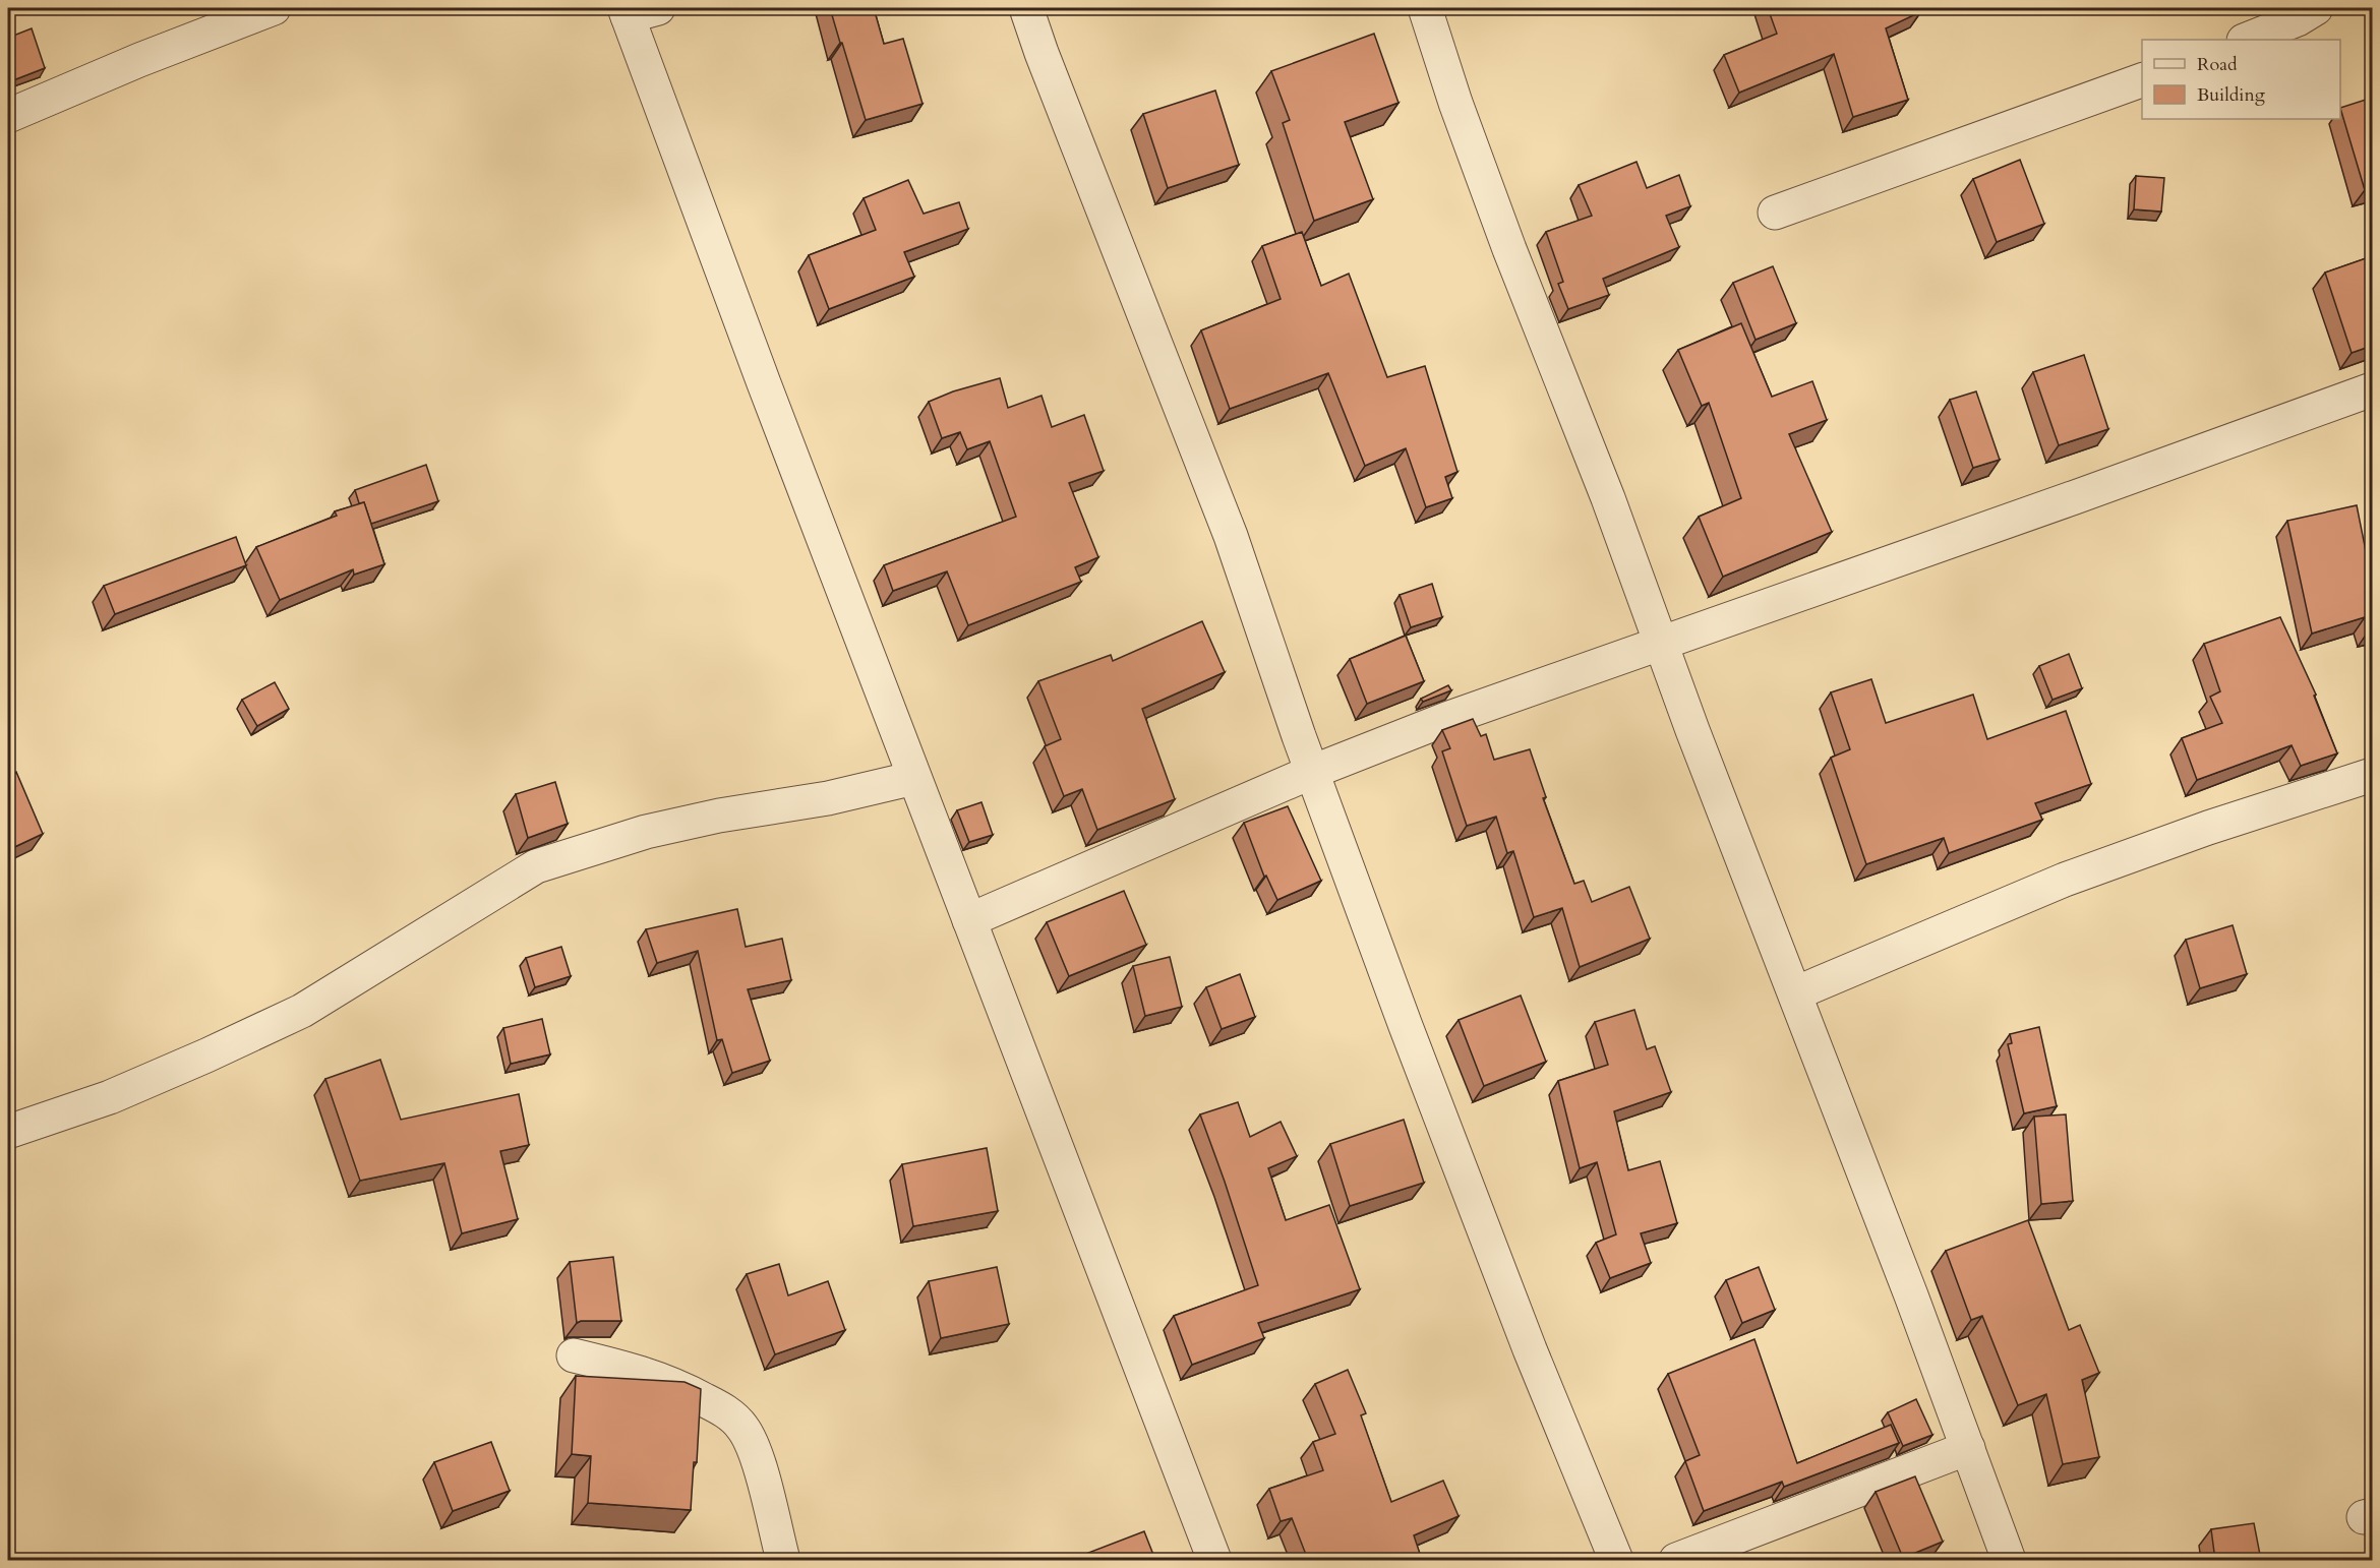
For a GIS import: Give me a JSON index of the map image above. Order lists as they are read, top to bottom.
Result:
{
  "legend": ["Road", "Building"]
}
